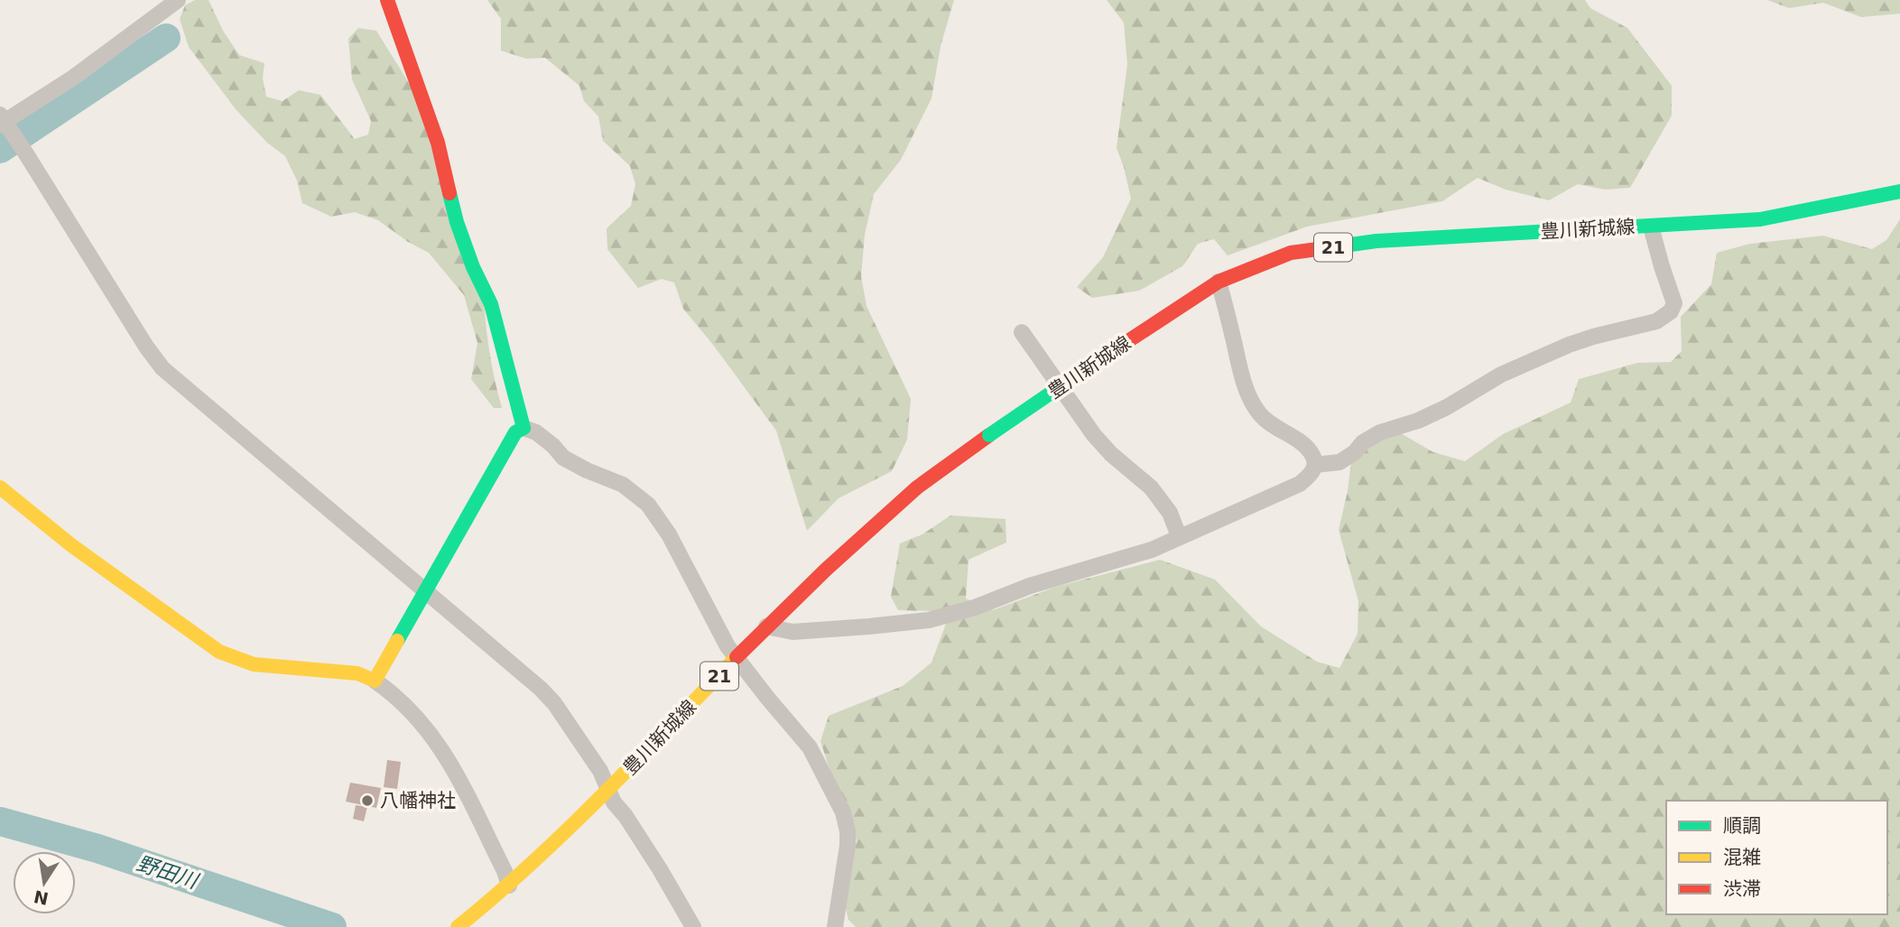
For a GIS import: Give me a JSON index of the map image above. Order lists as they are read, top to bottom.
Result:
{
  "streets": {
    "main road": ["豊川新城線", "21"]
  },
  "water": ["野田川"],
  "places": ["八幡神社"],
  "legend": ["順調", "混雑", "渋滞"],
  "north": "bottom"
}
